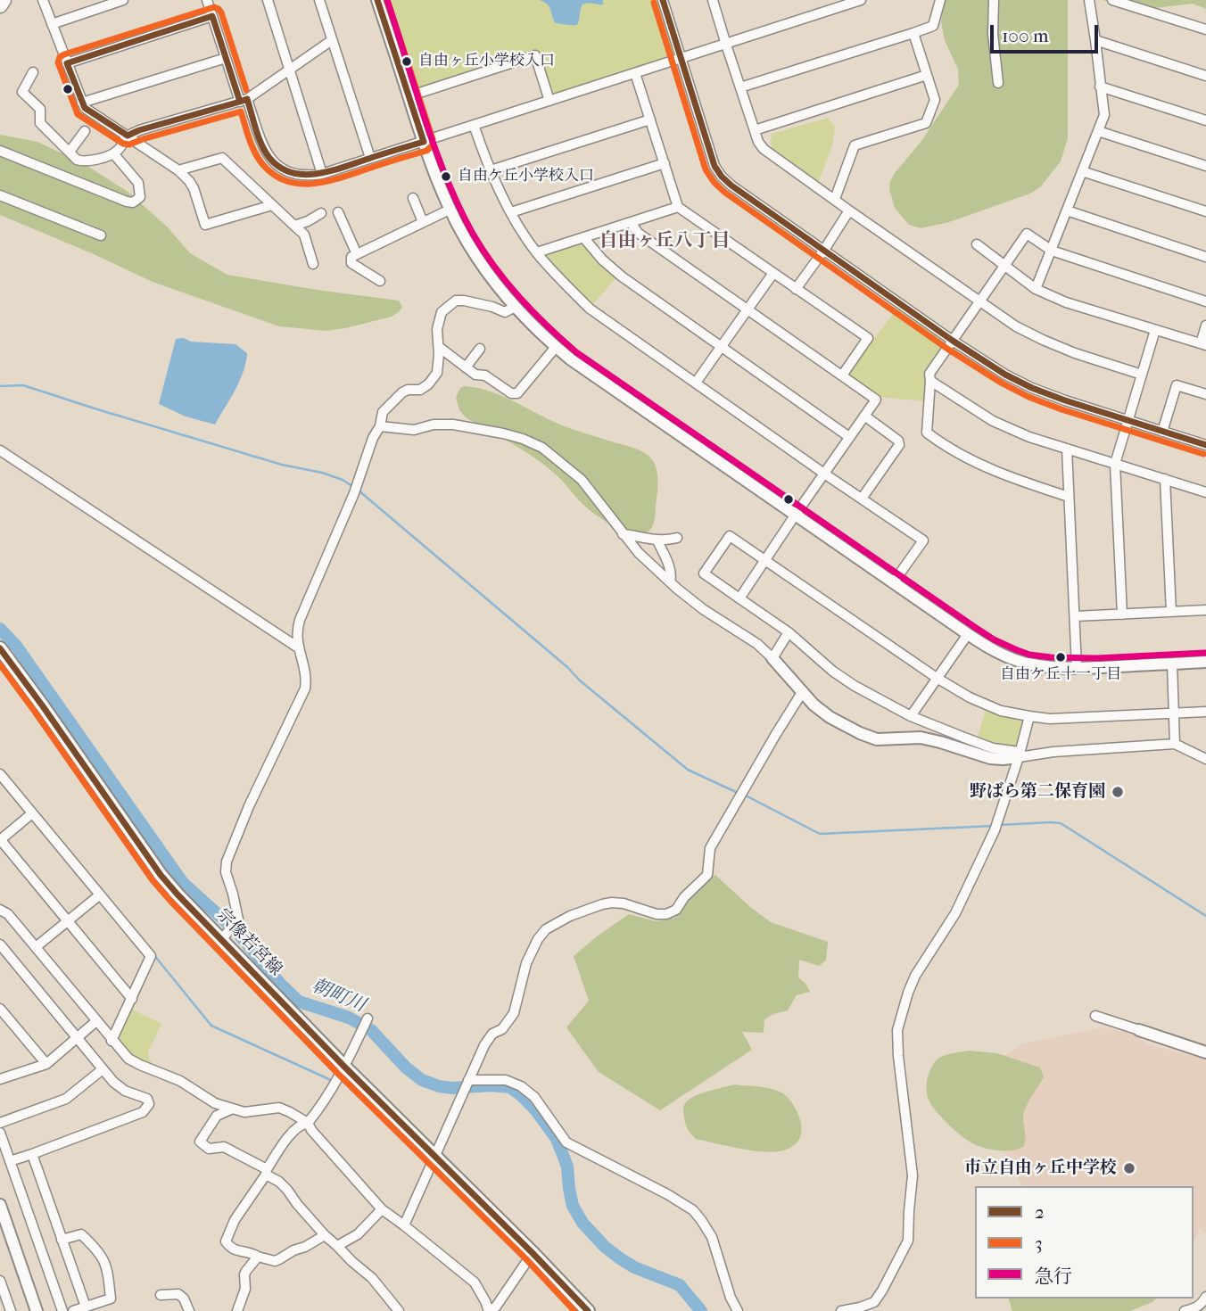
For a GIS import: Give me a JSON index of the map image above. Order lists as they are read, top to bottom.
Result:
{
  "streets": {
    "main road": ["宗像若宮線"]
  },
  "districts": ["自由ヶ丘八丁目"],
  "water": ["朝町川"],
  "places": [
    "自由ヶ丘小学校入口",
    "自由ケ丘小学校入口",
    "自由ケ丘十一丁目",
    "野ばら第二保育園",
    "市立自由ヶ丘中学校"
  ],
  "lines": ["transit line 2", "transit line 3", "transit line 急行"],
  "legend": ["2", "3", "急行"],
  "scale_bar": "100 m"
}
